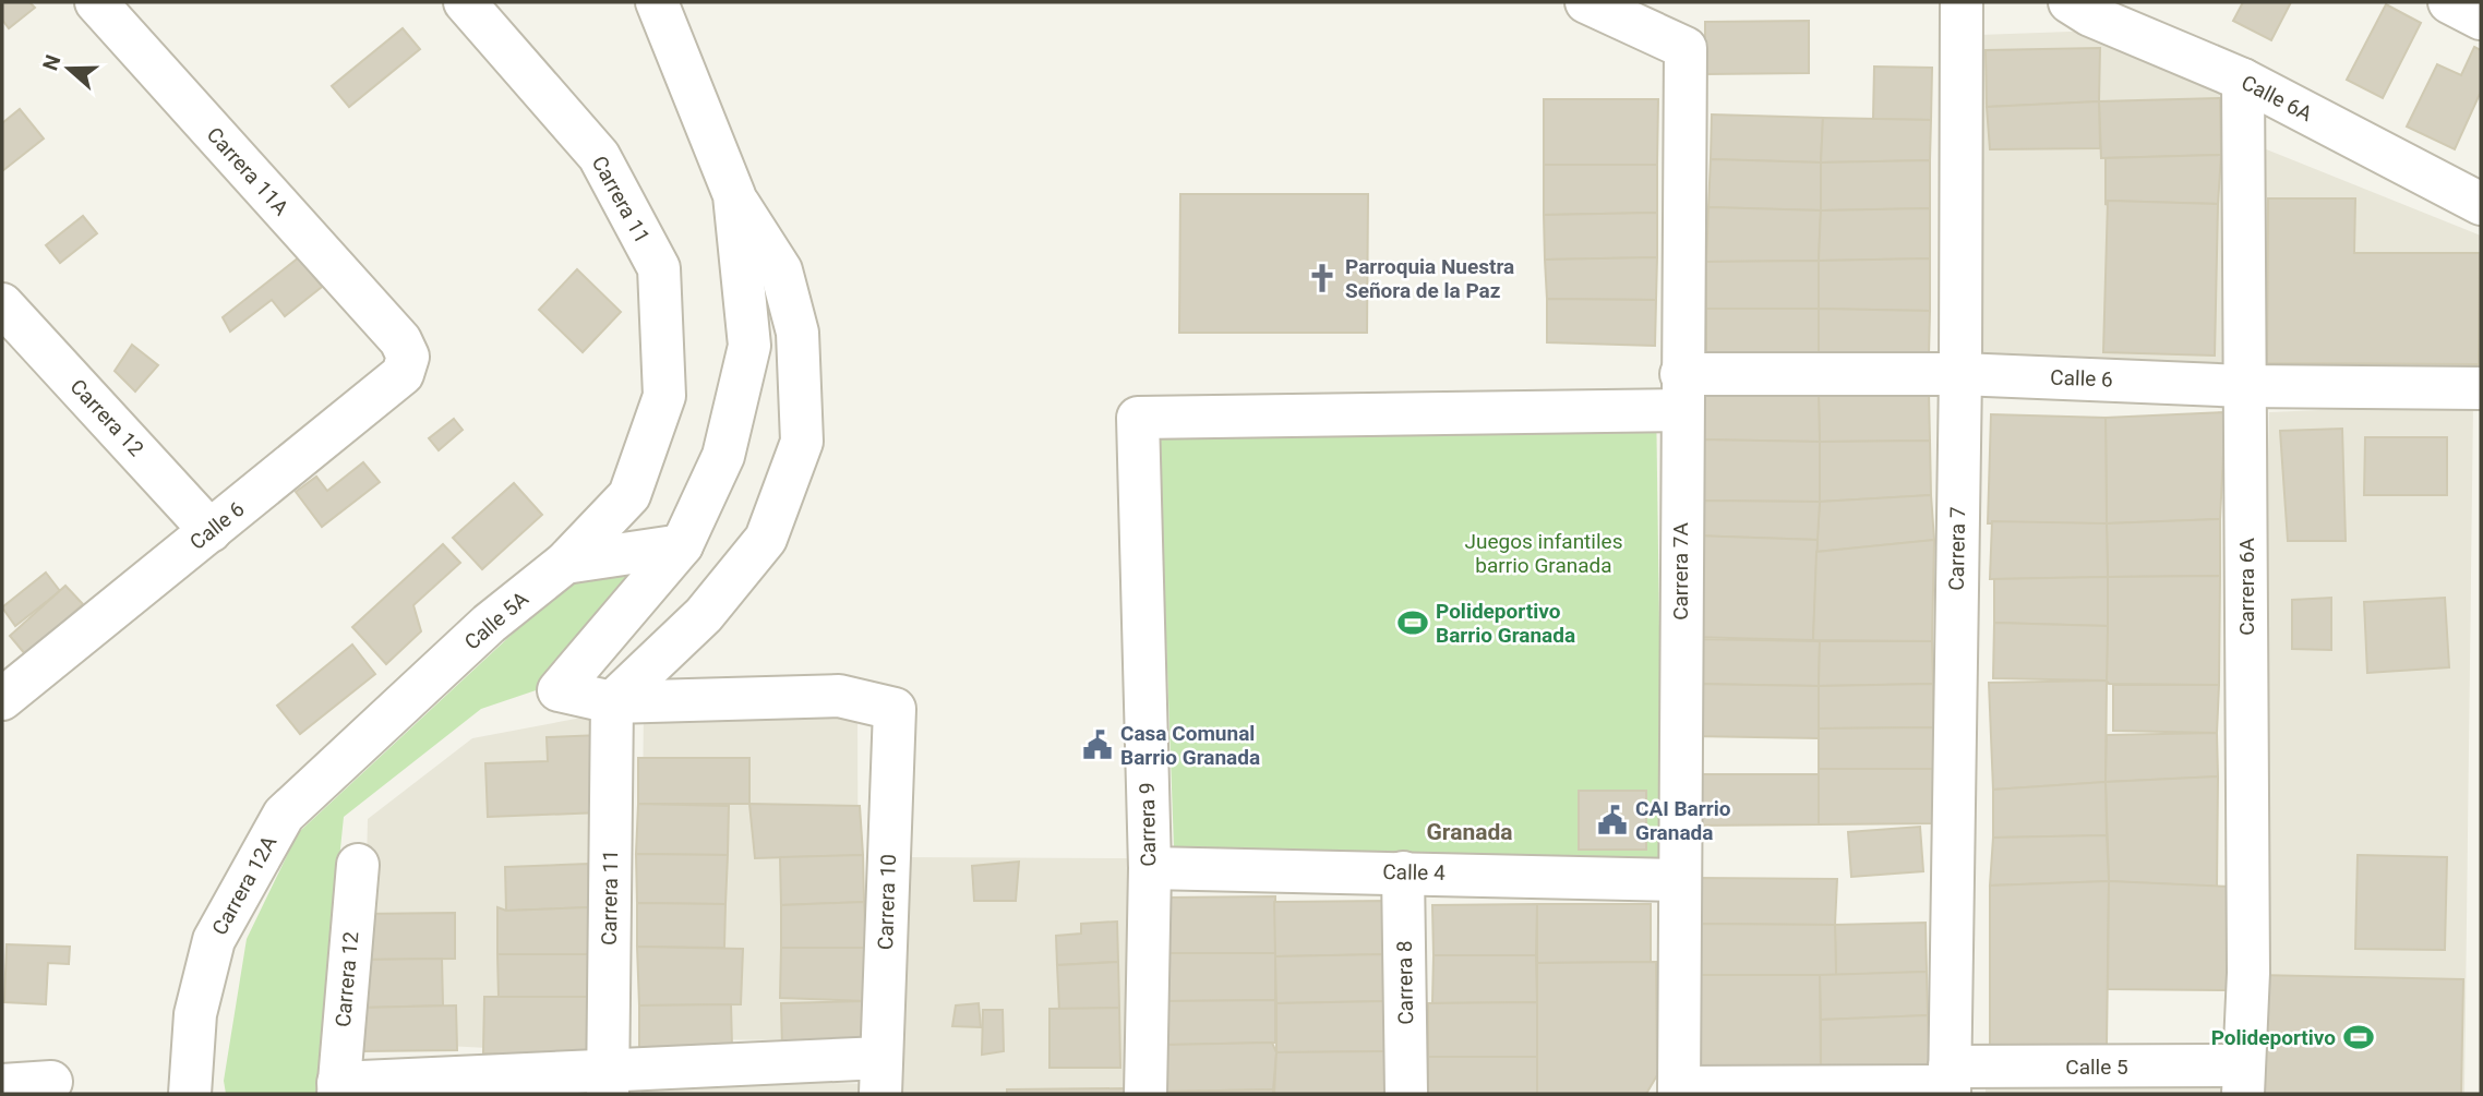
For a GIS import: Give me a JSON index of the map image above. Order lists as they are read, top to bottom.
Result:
{
  "streets": {
    "street": [
      "Calle 6A",
      "Carrera 11A",
      "Carrera 11",
      "Calle 6",
      "Carrera 12",
      "Carrera 7",
      "Carrera 7A",
      "Carrera 6A",
      "Calle 5A",
      "Carrera 9",
      "Calle 4",
      "Carrera 12A",
      "Carrera 10",
      "Carrera 8",
      "Calle 5"
    ]
  },
  "crossings": [
    ["Calle 6A", "Carrera 6A"],
    ["Carrera 11A", "Calle 6"],
    ["Carrera 11", "Calle 5A"],
    ["Carrera 11", "Carrera 10"],
    ["Calle 6", "Carrera 12"],
    ["Calle 6", "Carrera 7"],
    ["Calle 6", "Carrera 7A"],
    ["Calle 6", "Carrera 6A"],
    ["Calle 6", "Carrera 9"],
    ["Carrera 7", "Calle 5"],
    ["Carrera 7A", "Calle 4"],
    ["Carrera 7A", "Calle 5"],
    ["Carrera 6A", "Calle 5"],
    ["Calle 5A", "Carrera 12A"],
    ["Carrera 9", "Calle 4"],
    ["Calle 4", "Carrera 8"]
  ],
  "districts": ["Granada"],
  "parks": ["Juegos infantiles barrio Granada"],
  "places": {
    "church": ["Parroquia Nuestra Señora de la Paz"],
    "sports": ["Polideportivo Barrio Granada", "Polideportivo"],
    "public building": ["Casa Comunal Barrio Granada", "CAI Barrio Granada"]
  },
  "north": "left"
}
